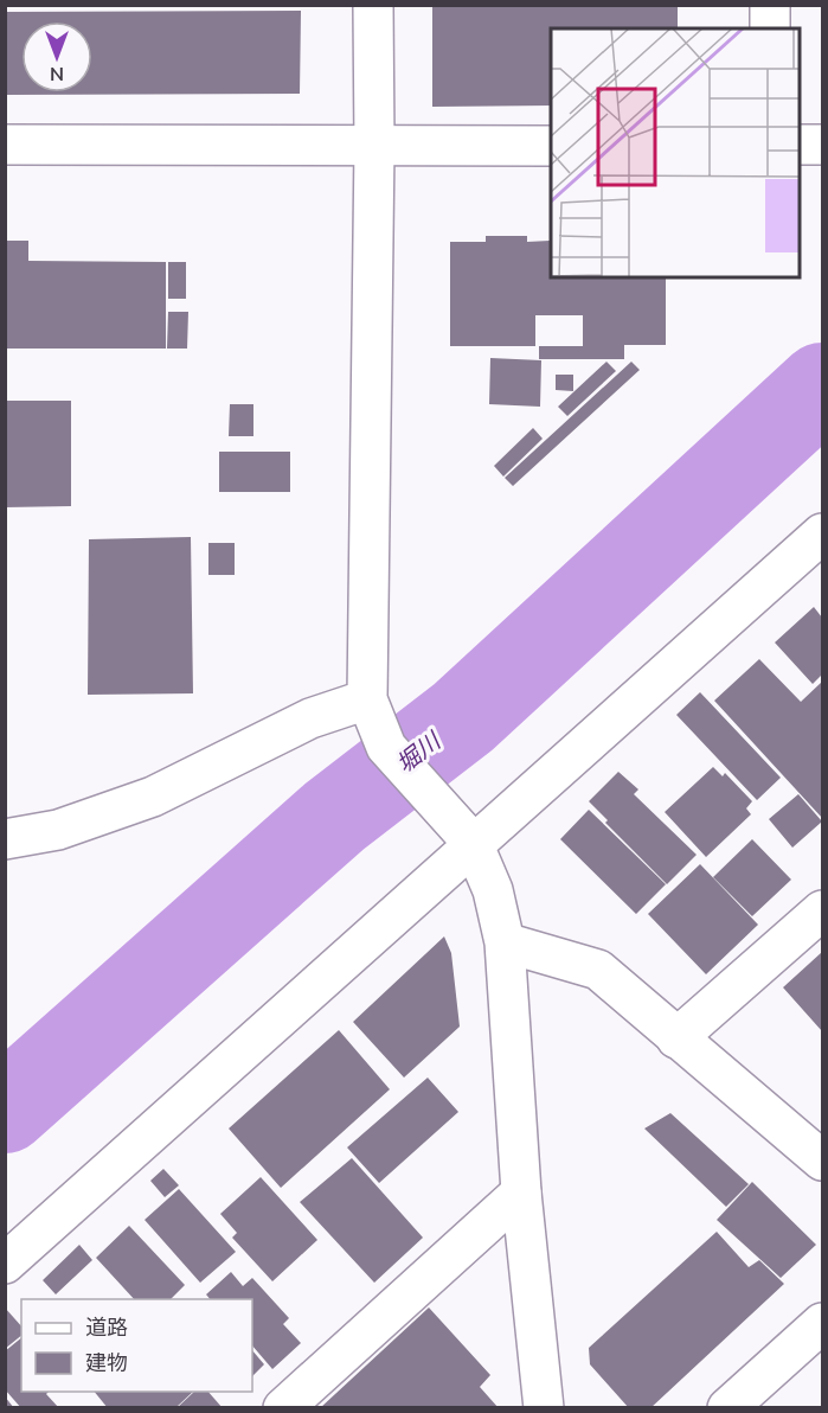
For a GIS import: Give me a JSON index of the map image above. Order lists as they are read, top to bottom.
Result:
{
  "water": ["堀川"],
  "legend": ["道路", "建物"],
  "north": "bottom"
}
